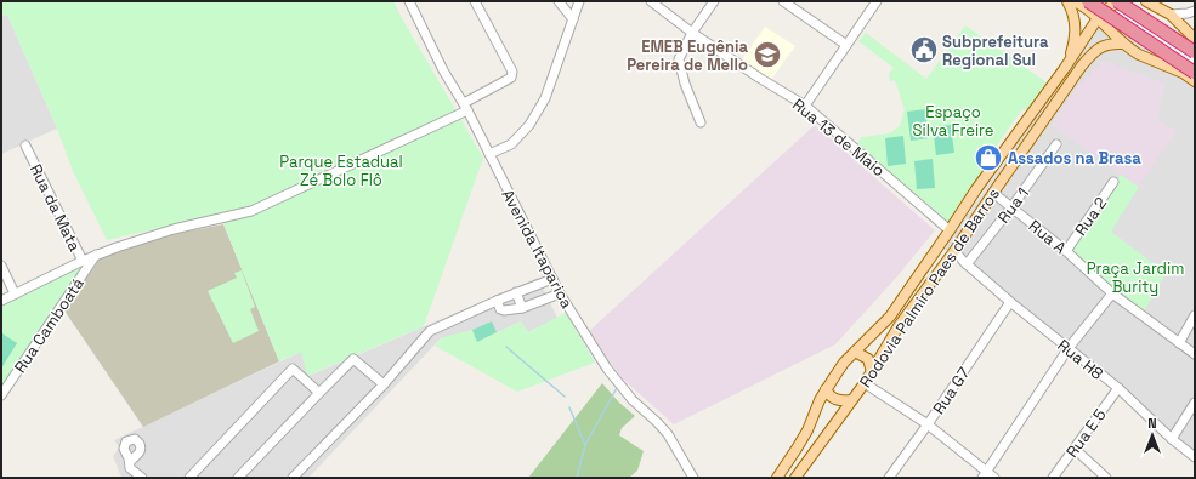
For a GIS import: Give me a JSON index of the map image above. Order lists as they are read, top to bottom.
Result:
{
  "streets": {
    "main road": ["Rodovia Palmiro Paes de Barros"],
    "street": [
      "Rua 13 de Maio",
      "Rua 1",
      "Rua da Mata",
      "Rua 2",
      "Rua A",
      "Avenida Itaparica",
      "Rua Camboatá",
      "Rua H8",
      "Rua G7",
      "Rua E 5"
    ]
  },
  "crossings": [
    ["Rua 13 de Maio", "Rodovia Palmiro Paes de Barros"],
    ["Rua 1", "Rua A"],
    ["Rua 1", "Rua H8"],
    ["Rua da Mata", "Avenida Itaparica"],
    ["Rua da Mata", "Rua Camboatá"],
    ["Rua 2", "Rua A"],
    ["Rua A", "Rodovia Palmiro Paes de Barros"],
    ["Rodovia Palmiro Paes de Barros", "Rua H8"],
    ["Rua H8", "Rua G7"],
    ["Rua H8", "Rua E 5"]
  ],
  "parks": ["Espaço Silva Freire", "Parque Estadual Zé Bolo Flô", "Praça Jardim Burity"],
  "places": {
    "public building": ["Subprefeitura Regional Sul"],
    "school or university": ["EMEB Eugênia Pereira de Mello"],
    "shop": ["Assados na Brasa"]
  },
  "north": "top"
}
